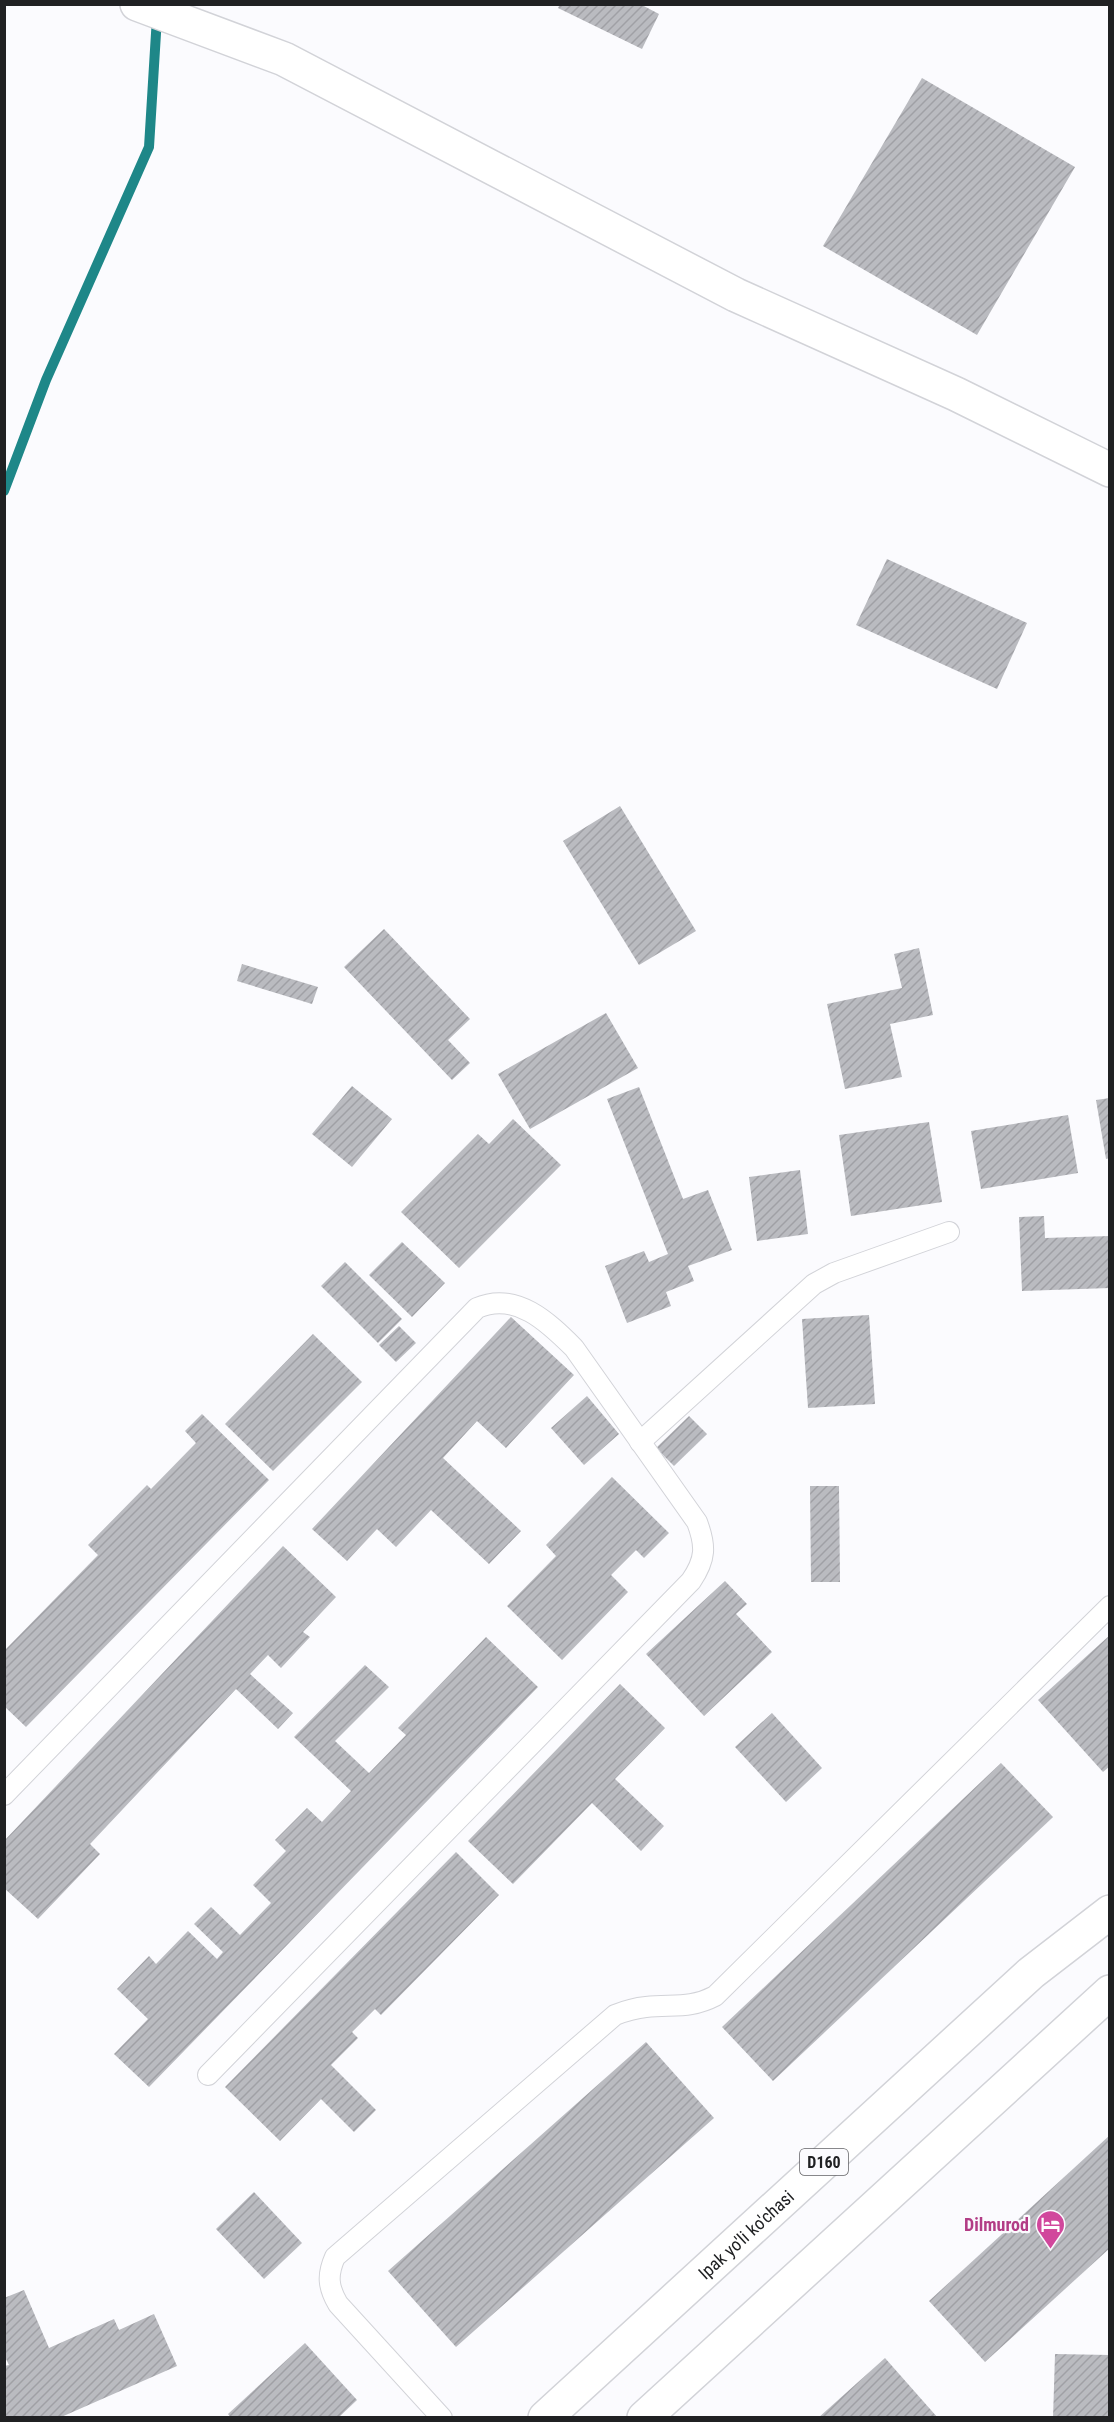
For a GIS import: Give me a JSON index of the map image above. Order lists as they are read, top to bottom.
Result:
{
  "streets": {
    "main road": ["D160", "Ipak yo'li ko'chasi"]
  },
  "places": {
    "hotel": ["Dilmurod"]
  }
}
